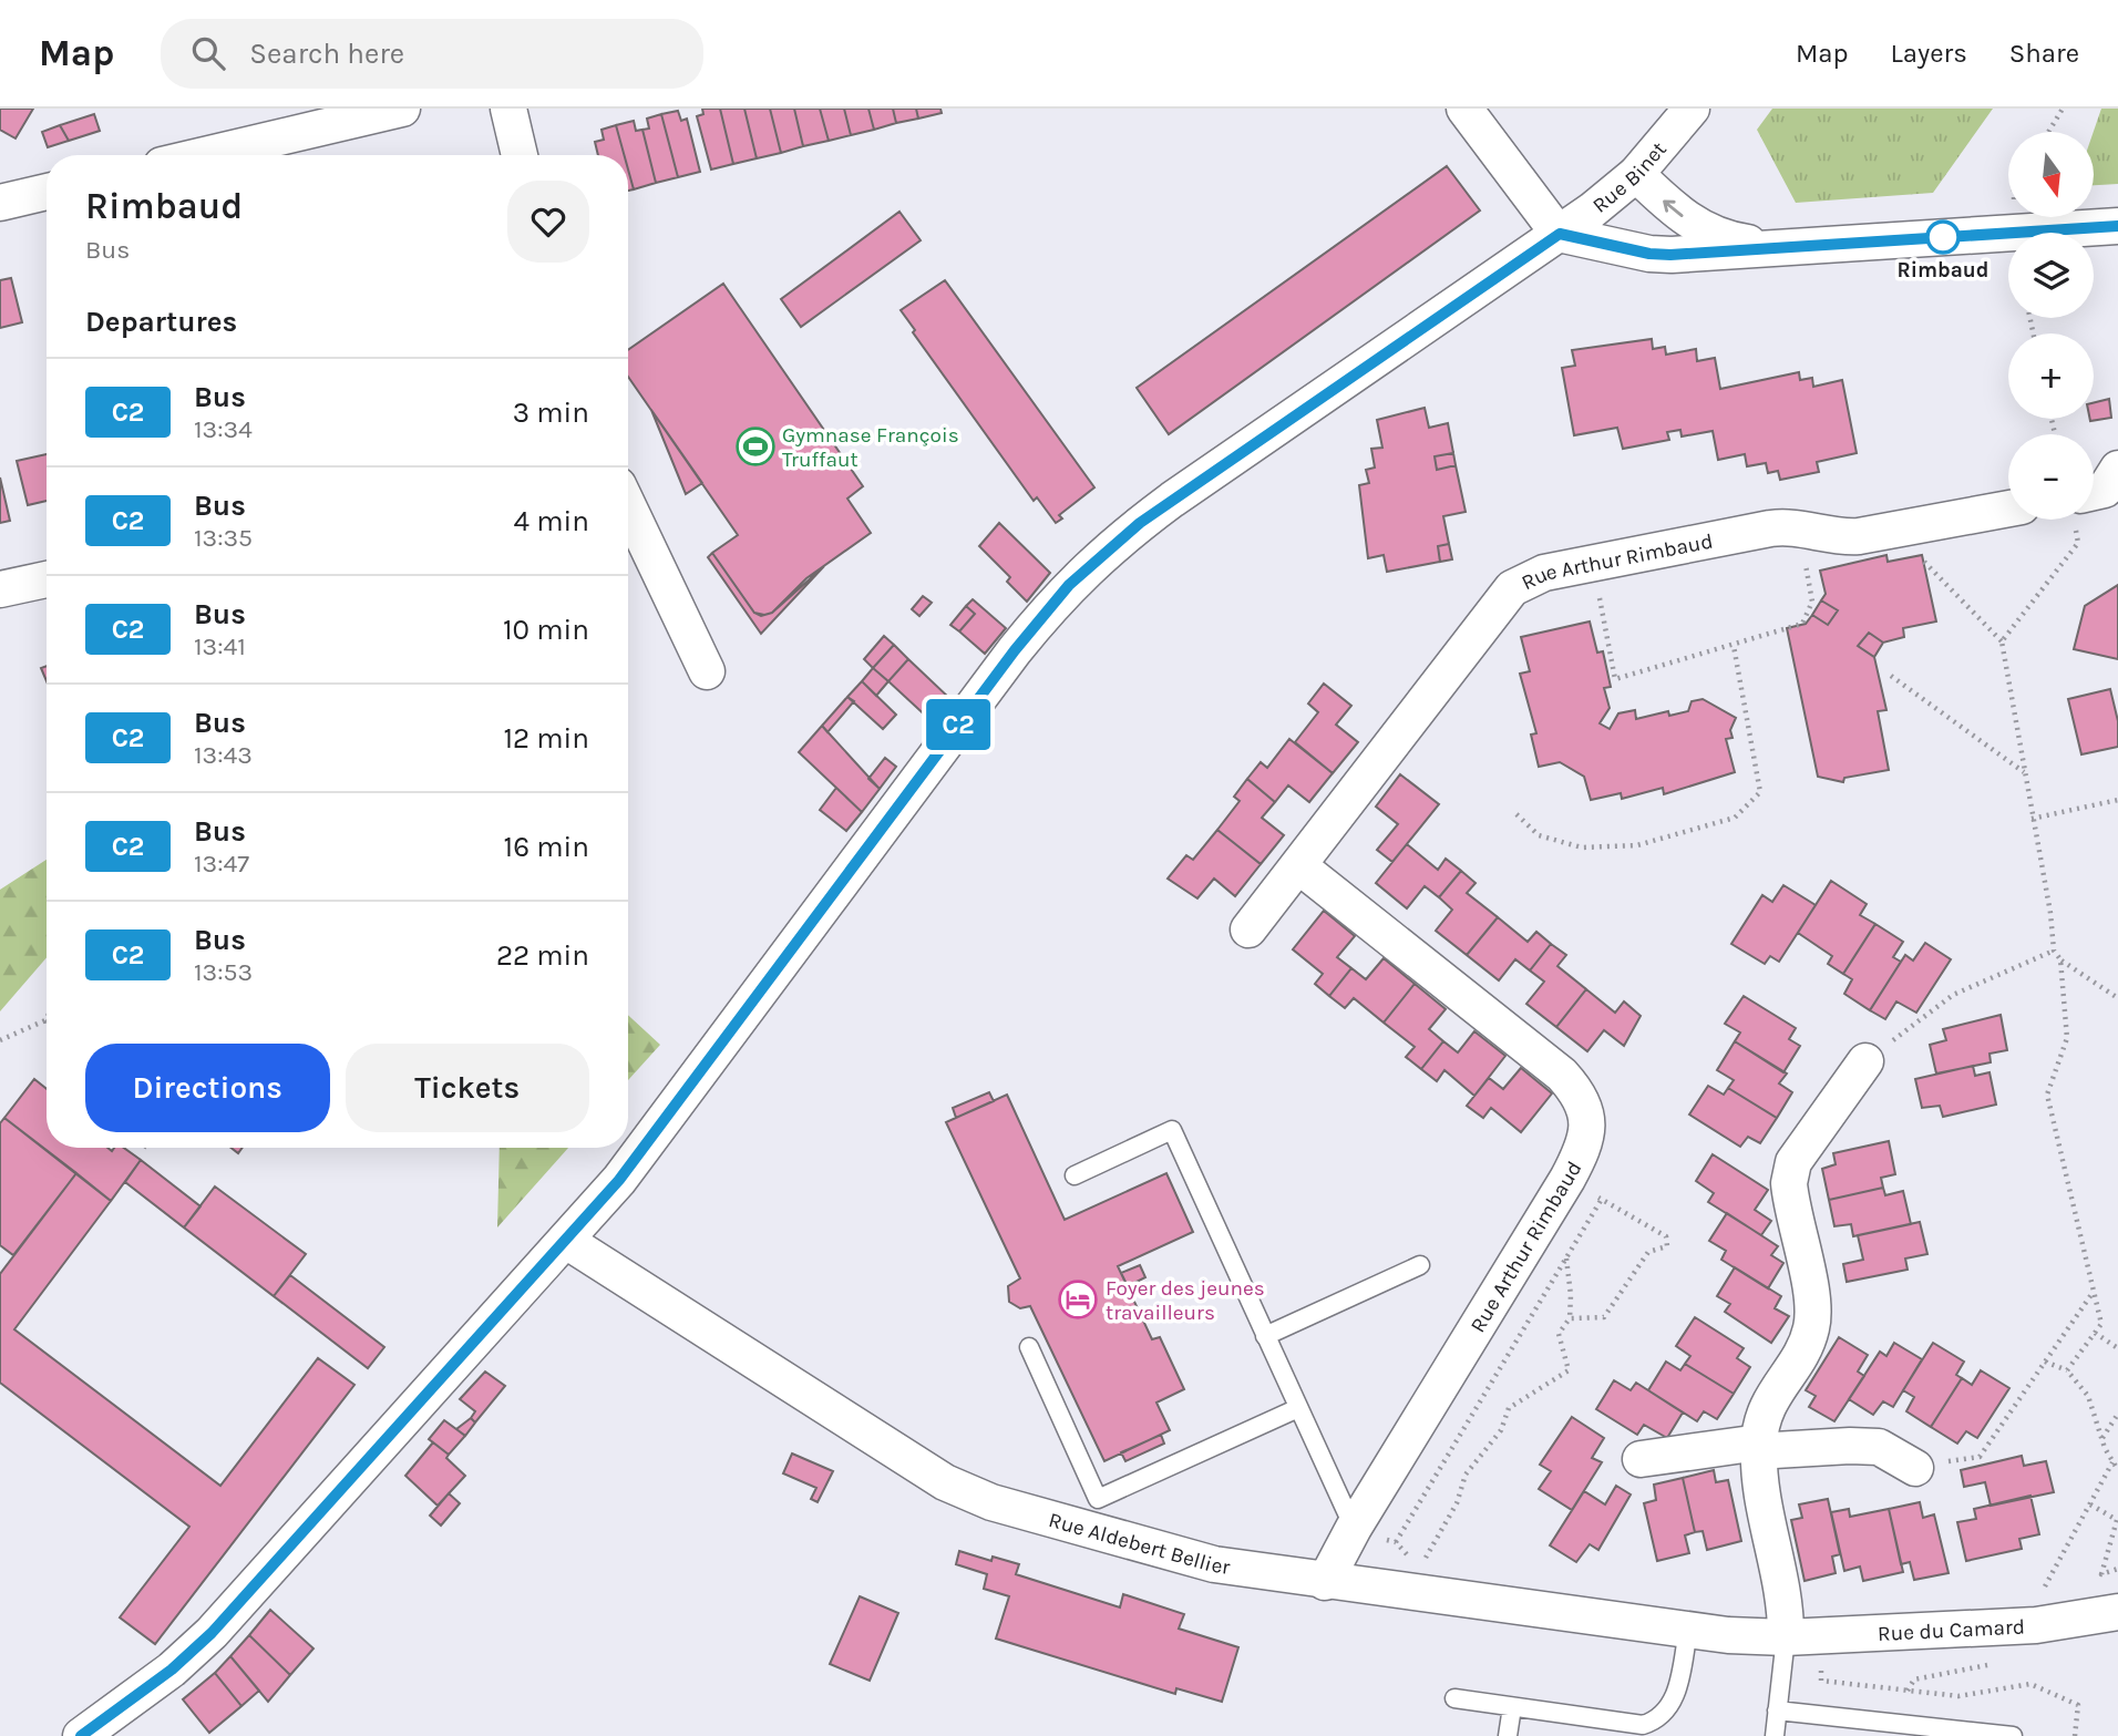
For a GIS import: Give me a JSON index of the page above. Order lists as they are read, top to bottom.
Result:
{
  "streets": {
    "street": [
      "Rue Binet",
      "Rue Arthur Rimbaud",
      "Rue Aldebert Bellier",
      "Rue du Camard"
    ]
  },
  "crossings": [
    ["Rue Binet", "Rue Aldebert Bellier"],
    ["Rue Arthur Rimbaud", "Rue Aldebert Bellier"],
    ["Rue Aldebert Bellier", "Rue du Camard"]
  ],
  "places": {
    "other": ["Rimbaud"],
    "sports": ["Gymnase François Truffaut"],
    "hotel": ["Foyer des jeunes travailleurs"]
  },
  "lines": ["bus line C2"],
  "north": "bottom",
  "page": {
    "header": "Map",
    "search": "Search here",
    "nav": ["Map", "Layers", "Share"],
    "on_map": "C2",
    "map_buttons": ["+", "−"],
    "heading": [
      ["Rimbaud", "Bus"],
      "Departures"
    ],
    "list": [
      {
        "mark": "C2",
        "name": "Bus",
        "note": "13:34",
        "value": "3 min"
      },
      {
        "mark": "C2",
        "name": "Bus",
        "note": "13:35",
        "value": "4 min"
      },
      {
        "mark": "C2",
        "name": "Bus",
        "note": "13:41",
        "value": "10 min"
      },
      {
        "mark": "C2",
        "name": "Bus",
        "note": "13:43",
        "value": "12 min"
      },
      {
        "mark": "C2",
        "name": "Bus",
        "note": "13:47",
        "value": "16 min"
      },
      {
        "mark": "C2",
        "name": "Bus",
        "note": "13:53",
        "value": "22 min"
      }
    ],
    "buttons": ["Directions", "Tickets"]
  }
}
